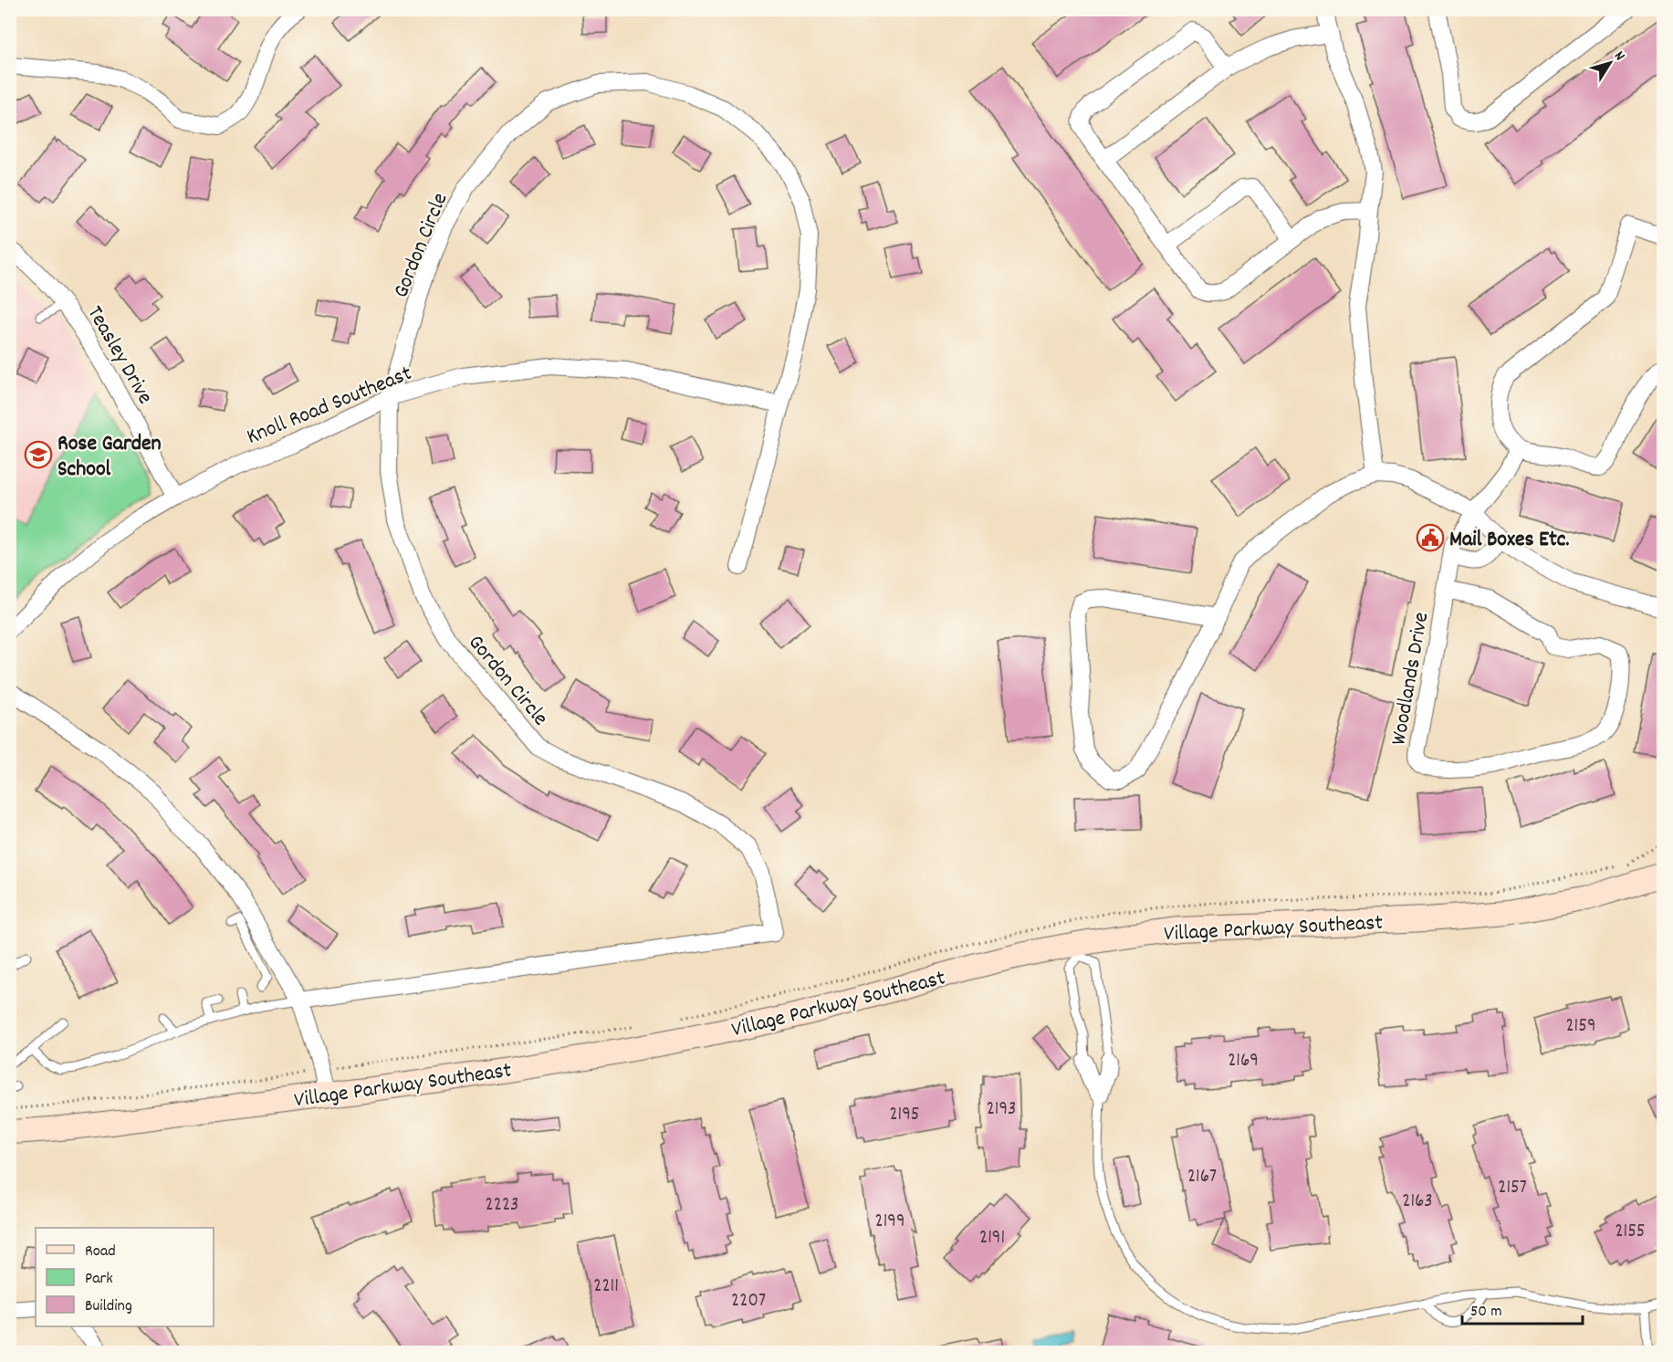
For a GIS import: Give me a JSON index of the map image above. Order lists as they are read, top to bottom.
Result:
{
  "streets": {
    "street": [
      "Gordon Circle",
      "Teasley Drive",
      "Knoll Road Southeast",
      "Woodlands Drive",
      "Village Parkway Southeast"
    ]
  },
  "crossings": [
    ["Gordon Circle", "Knoll Road Southeast"],
    ["Teasley Drive", "Knoll Road Southeast"]
  ],
  "places": {
    "school or university": ["Rose Garden School"],
    "public building": ["Mail Boxes Etc."]
  },
  "house_numbers": [
    "2159",
    "2169",
    "2193",
    "2195",
    "2167",
    "2157",
    "2163",
    "2223",
    "2199",
    "2155",
    "2191",
    "2211",
    "2207"
  ],
  "legend": ["Road", "Park", "Building"],
  "scale_bar": "50 m",
  "north": "top right"
}
